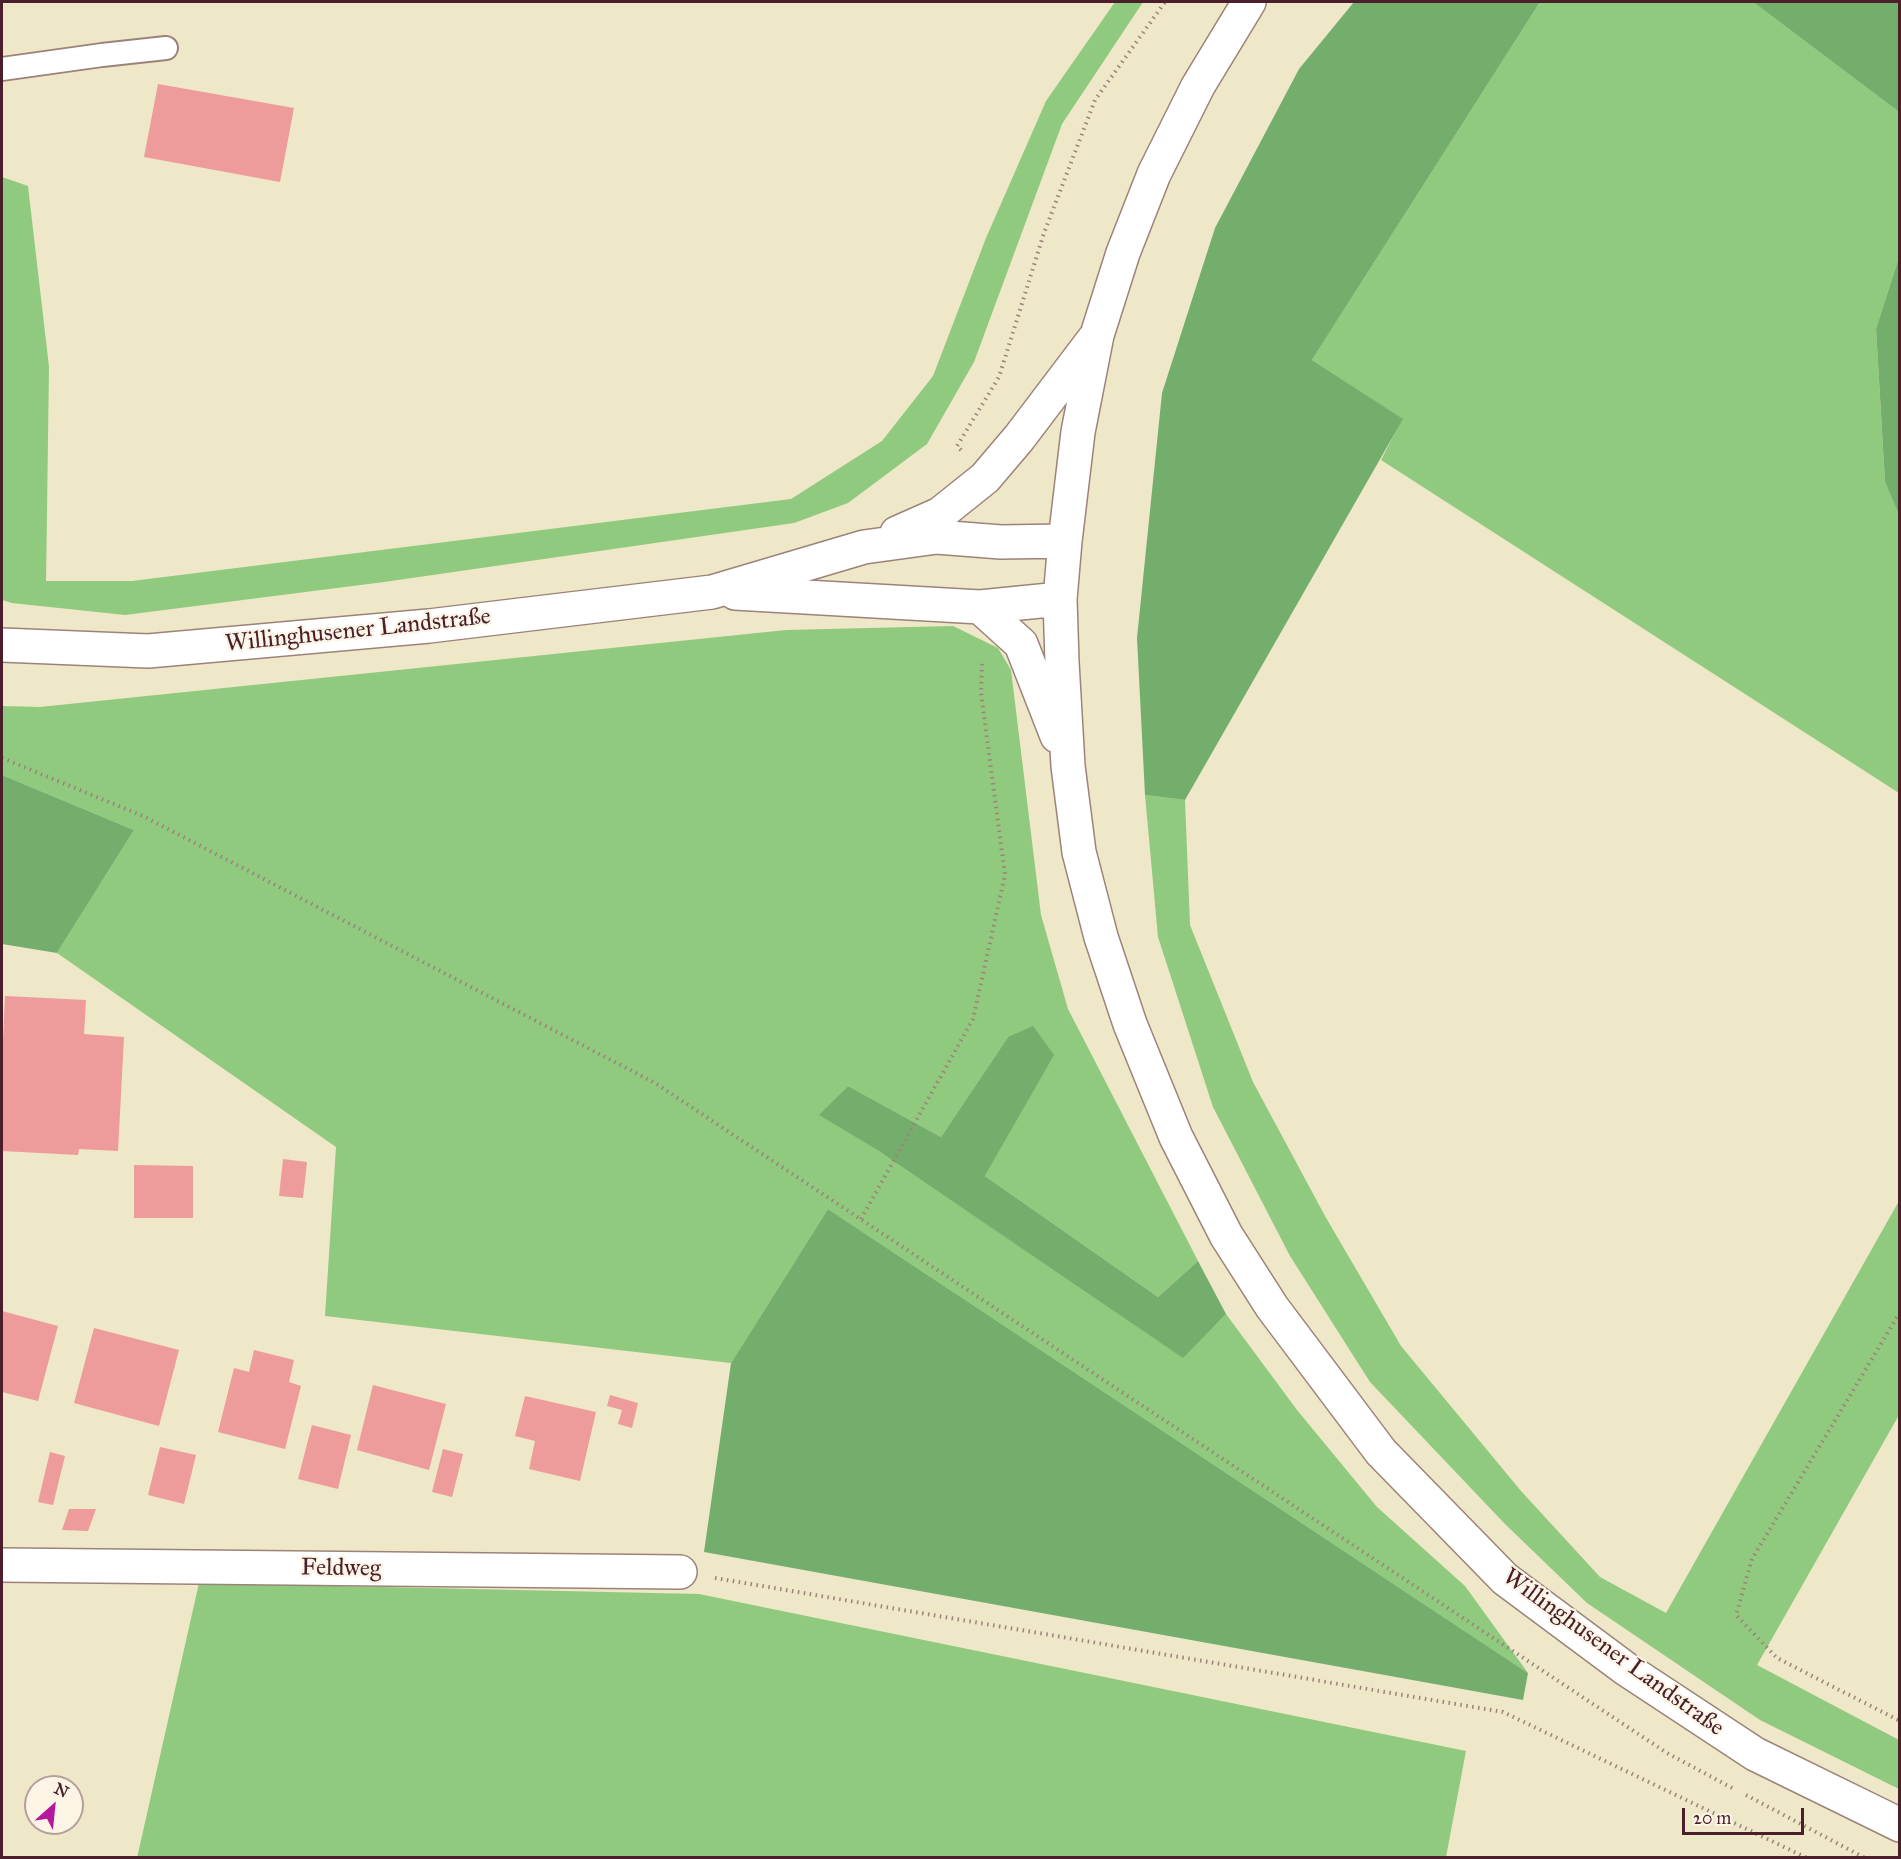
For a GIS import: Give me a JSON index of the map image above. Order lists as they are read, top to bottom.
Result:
{
  "streets": {
    "main road": ["Willinghusener Landstraße", "Feldweg"]
  },
  "scale_bar": "20 m",
  "north": "top right"
}
